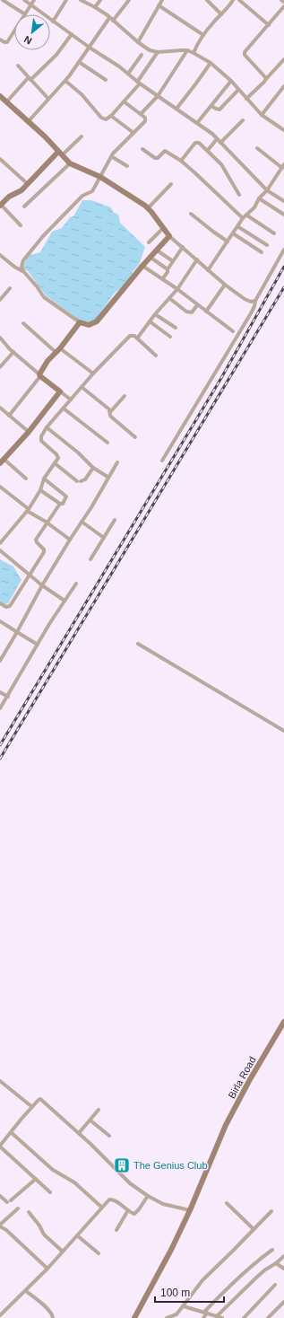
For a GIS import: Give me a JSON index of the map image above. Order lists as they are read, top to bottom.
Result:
{
  "streets": {
    "street": ["Birla Road"]
  },
  "places": {
    "building": ["The Genius Club"]
  },
  "scale_bar": "100 m",
  "north": "bottom left"
}
